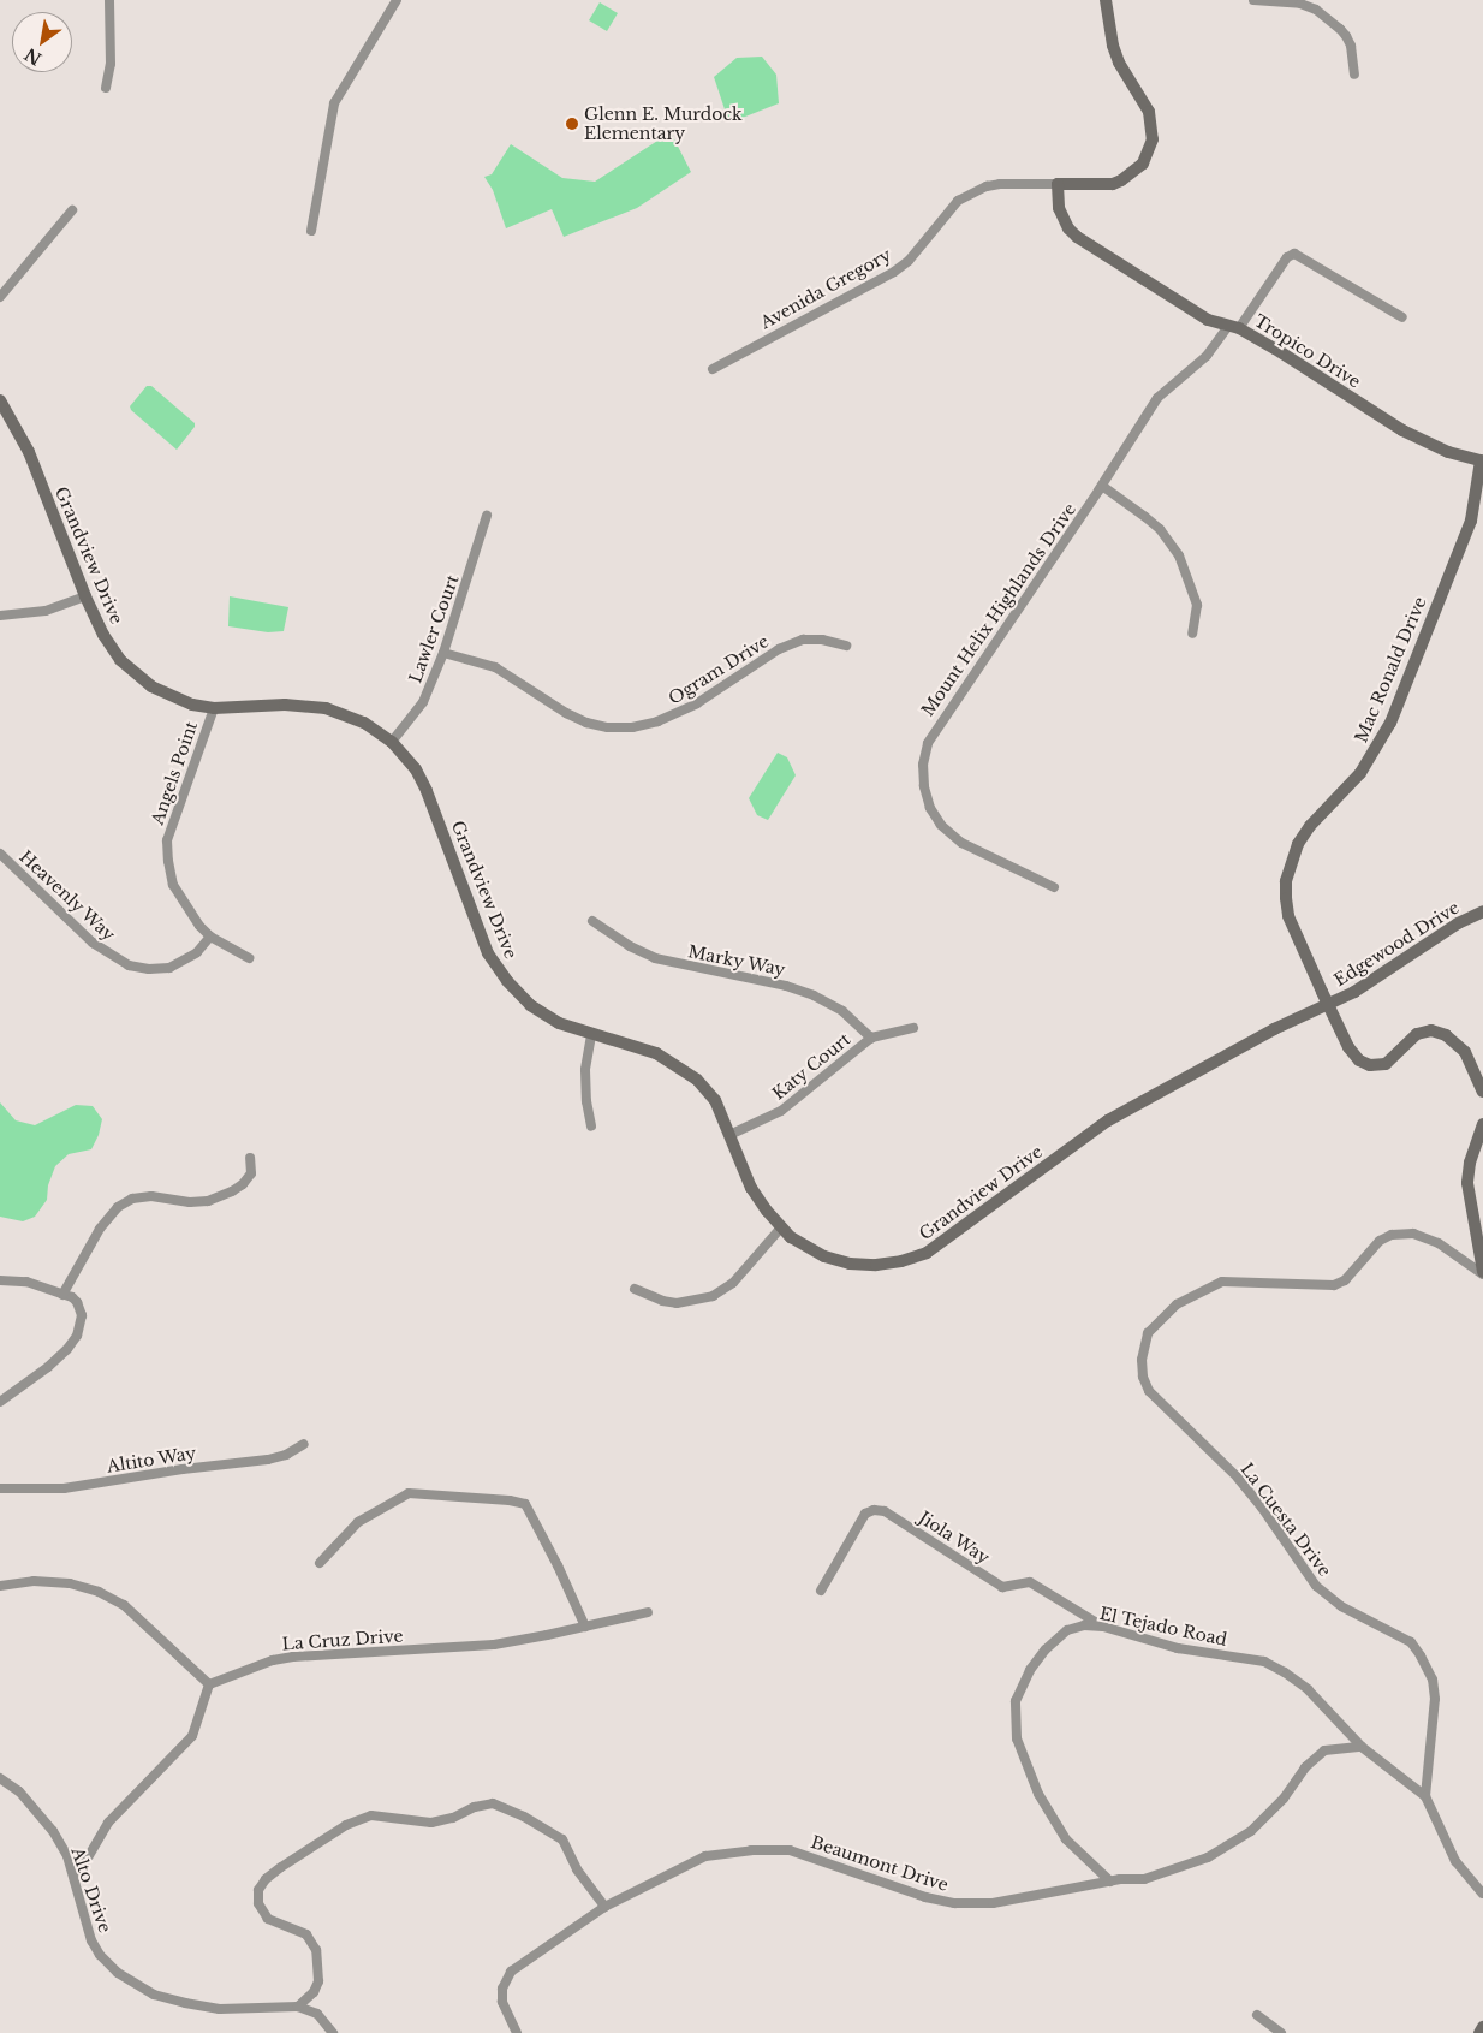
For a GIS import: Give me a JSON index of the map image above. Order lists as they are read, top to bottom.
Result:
{
  "streets": {
    "street": [
      "Avenida Gregory",
      "Tropico Drive",
      "Grandview Drive",
      "Mount Helix Highlands Drive",
      "Lawler Court",
      "Ogram Drive",
      "Mac Ronald Drive",
      "Angels Point",
      "Heavenly Way",
      "Edgewood Drive",
      "Marky Way",
      "Katy Court",
      "Altito Way",
      "La Cuesta Drive",
      "Jiola Way",
      "El Tejado Road",
      "La Cruz Drive",
      "Beaumont Drive",
      "Alto Drive"
    ]
  },
  "crossings": [
    ["Avenida Gregory", "Tropico Drive"],
    ["Tropico Drive", "Mount Helix Highlands Drive"],
    ["Tropico Drive", "Mac Ronald Drive"],
    ["Grandview Drive", "Lawler Court"],
    ["Grandview Drive", "Mac Ronald Drive"],
    ["Grandview Drive", "Angels Point"],
    ["Grandview Drive", "Edgewood Drive"],
    ["Grandview Drive", "Katy Court"],
    ["Lawler Court", "Ogram Drive"],
    ["Mac Ronald Drive", "Edgewood Drive"],
    ["Angels Point", "Heavenly Way"],
    ["Marky Way", "Katy Court"],
    ["La Cuesta Drive", "El Tejado Road"],
    ["Jiola Way", "El Tejado Road"],
    ["El Tejado Road", "Beaumont Drive"]
  ],
  "places": ["Glenn E. Murdock Elementary"],
  "north": "bottom left"
}
